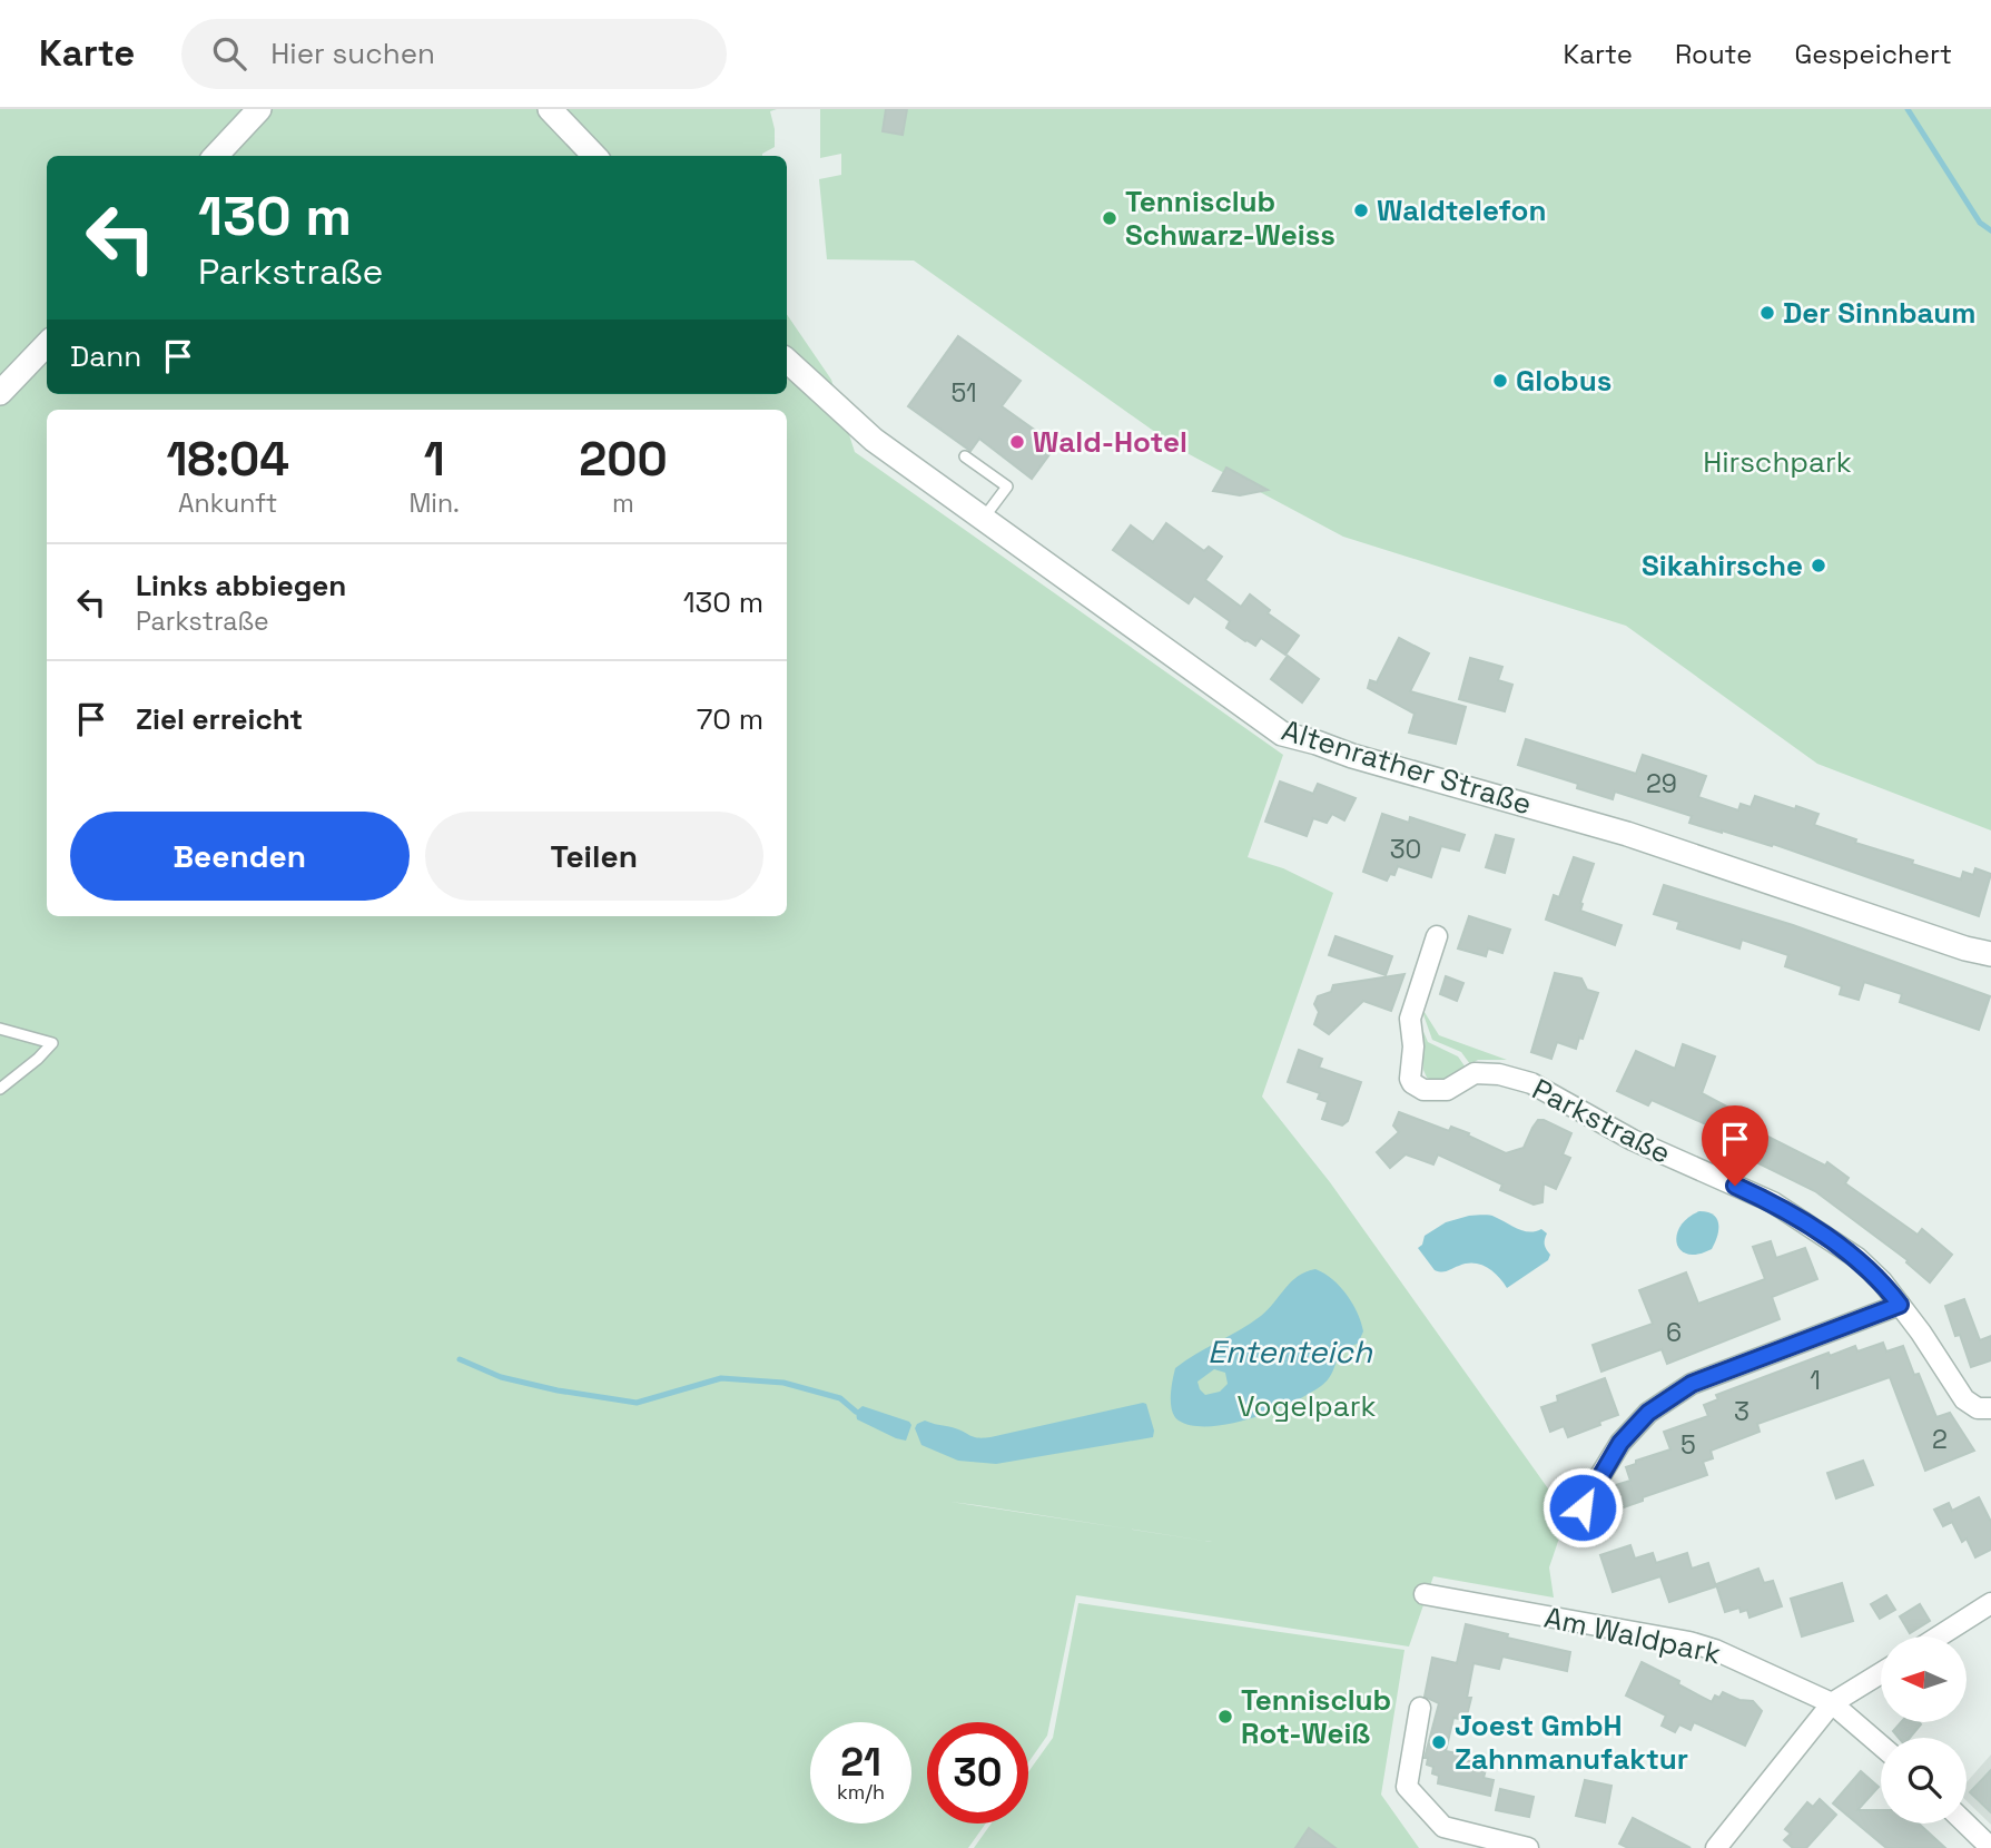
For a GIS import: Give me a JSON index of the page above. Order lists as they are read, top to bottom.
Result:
{
  "streets": {
    "street": ["Altenrather Straße", "Parkstraße", "Am Waldpark"]
  },
  "water": ["Ententeich"],
  "parks": ["Hirschpark", "Vogelpark"],
  "places": [
    "Waldtelefon",
    "Tennisclub Schwarz-Weiss",
    "Der Sinnbaum",
    "Globus",
    "Wald-Hotel",
    "Sikahirsche",
    "Tennisclub Rot-Weiß",
    "Joest GmbH Zahnmanufaktur"
  ],
  "house_numbers": [
    "51",
    "29",
    "30",
    "6",
    "1",
    "3",
    "2",
    "5"
  ],
  "north": "left",
  "page": {
    "header": "Karte",
    "search": "Hier suchen",
    "nav": ["Karte", "Route", "Gespeichert"],
    "turn": ["130 m", "Parkstraße"],
    "then": "Dann",
    "eta": [
      "18:04",
      "Ankunft",
      "1",
      "Min.",
      "200",
      "m"
    ],
    "list": [
      {
        "name": "Links abbiegen",
        "note": "Parkstraße",
        "value": "130 m"
      },
      {
        "name": "Ziel erreicht",
        "value": "70 m"
      }
    ],
    "buttons": ["Beenden", "Teilen"],
    "speed": "21 km/h",
    "limit": "30"
  }
}
